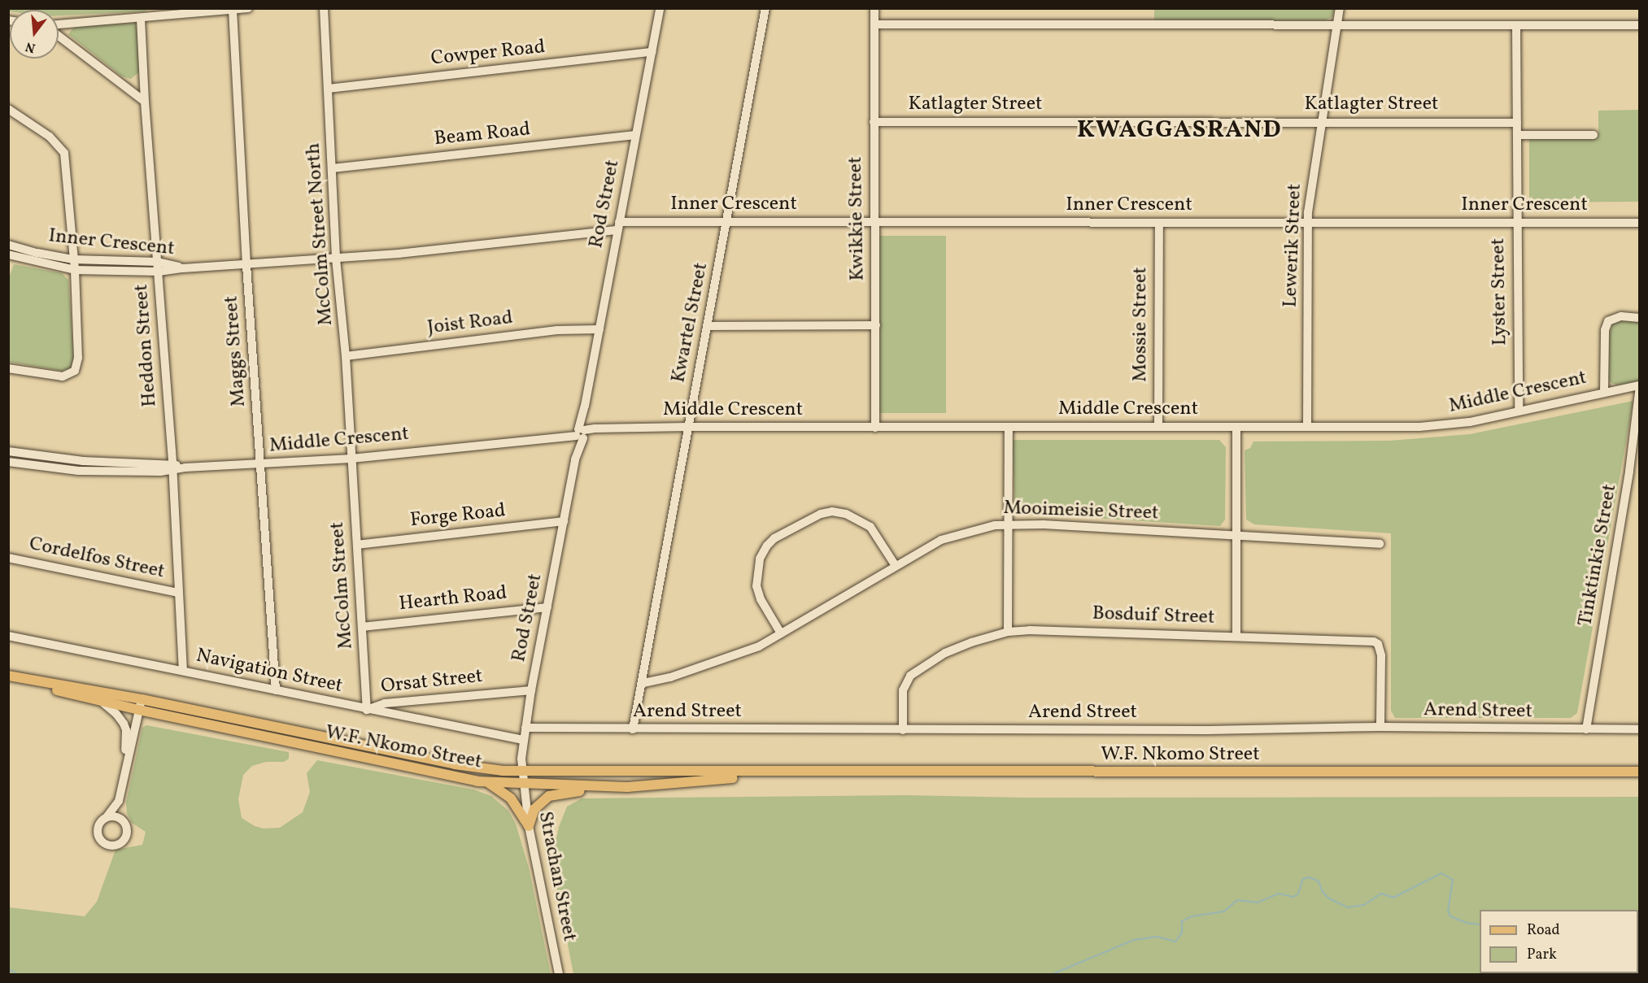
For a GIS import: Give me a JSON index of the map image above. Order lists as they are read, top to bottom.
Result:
{
  "streets": {
    "main road": ["W.F. Nkomo Street"],
    "street": [
      "Cowper Road",
      "Katlagter Street",
      "Beam Road",
      "Rod Street",
      "Inner Crescent",
      "Kwikkie Street",
      "McColm Street North",
      "Lewerik Street",
      "Lyster Street",
      "Kwartel Street",
      "Joist Road",
      "Mossie Street",
      "Heddon Street",
      "Maggs Street",
      "Middle Crescent",
      "Mooimeisie Street",
      "Forge Road",
      "Tinktinkie Street",
      "Cordelfos Street",
      "McColm Street",
      "Hearth Road",
      "Bosduif Street",
      "Navigation Street",
      "Orsat Street",
      "Arend Street",
      "Strachan Street"
    ]
  },
  "crossings": [
    ["Cowper Road", "Rod Street"],
    ["Cowper Road", "McColm Street North"],
    ["Katlagter Street", "Kwikkie Street"],
    ["Katlagter Street", "Lewerik Street"],
    ["Katlagter Street", "Lyster Street"],
    ["Beam Road", "Rod Street"],
    ["Beam Road", "McColm Street North"],
    ["Rod Street", "Inner Crescent"],
    ["Rod Street", "Joist Road"],
    ["Rod Street", "Middle Crescent"],
    ["Rod Street", "Forge Road"],
    ["Rod Street", "Hearth Road"],
    ["Rod Street", "Navigation Street"],
    ["Rod Street", "Orsat Street"],
    ["Rod Street", "Arend Street"],
    ["Rod Street", "W.F. Nkomo Street"],
    ["Rod Street", "Strachan Street"],
    ["Inner Crescent", "Kwikkie Street"],
    ["Inner Crescent", "McColm Street North"],
    ["Inner Crescent", "Lewerik Street"],
    ["Inner Crescent", "Lyster Street"],
    ["Inner Crescent", "Kwartel Street"],
    ["Inner Crescent", "Mossie Street"],
    ["Inner Crescent", "Heddon Street"],
    ["Inner Crescent", "Maggs Street"],
    ["Kwikkie Street", "Middle Crescent"],
    ["McColm Street North", "Joist Road"],
    ["McColm Street North", "Middle Crescent"],
    ["McColm Street North", "McColm Street"],
    ["Lewerik Street", "Middle Crescent"],
    ["Lyster Street", "Middle Crescent"],
    ["Kwartel Street", "Middle Crescent"],
    ["Kwartel Street", "Mooimeisie Street"],
    ["Kwartel Street", "Arend Street"],
    ["Mossie Street", "Middle Crescent"],
    ["Heddon Street", "Middle Crescent"],
    ["Heddon Street", "Cordelfos Street"],
    ["Heddon Street", "Navigation Street"],
    ["Maggs Street", "Middle Crescent"],
    ["Maggs Street", "Navigation Street"],
    ["Middle Crescent", "Tinktinkie Street"],
    ["Middle Crescent", "McColm Street"],
    ["Forge Road", "McColm Street"],
    ["Tinktinkie Street", "Arend Street"],
    ["McColm Street", "Hearth Road"],
    ["McColm Street", "Navigation Street"],
    ["McColm Street", "Orsat Street"],
    ["Bosduif Street", "Arend Street"],
    ["Navigation Street", "Orsat Street"],
    ["W.F. Nkomo Street", "Strachan Street"]
  ],
  "districts": ["KWAGGASRAND"],
  "legend": ["Road", "Park"],
  "north": "bottom"
}
